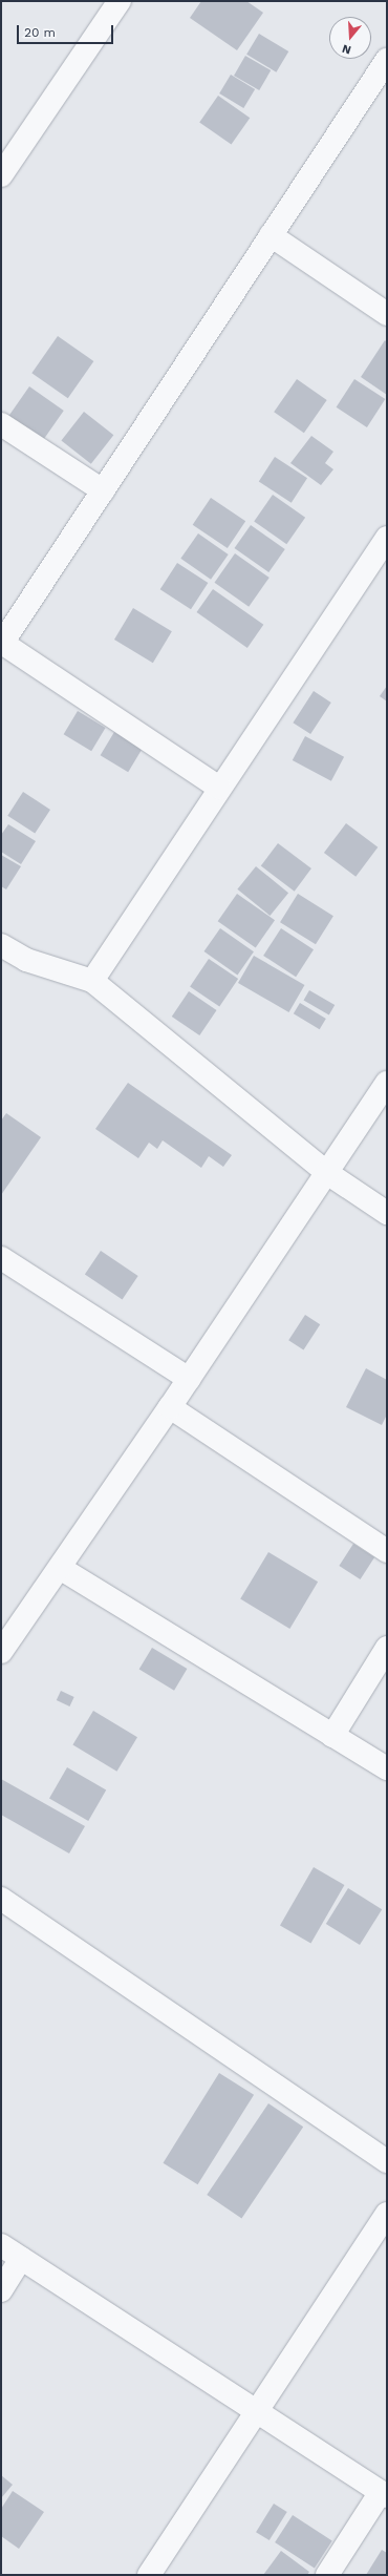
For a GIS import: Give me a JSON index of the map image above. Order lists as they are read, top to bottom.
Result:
{
  "scale_bar": "20 m",
  "north": "bottom"
}
